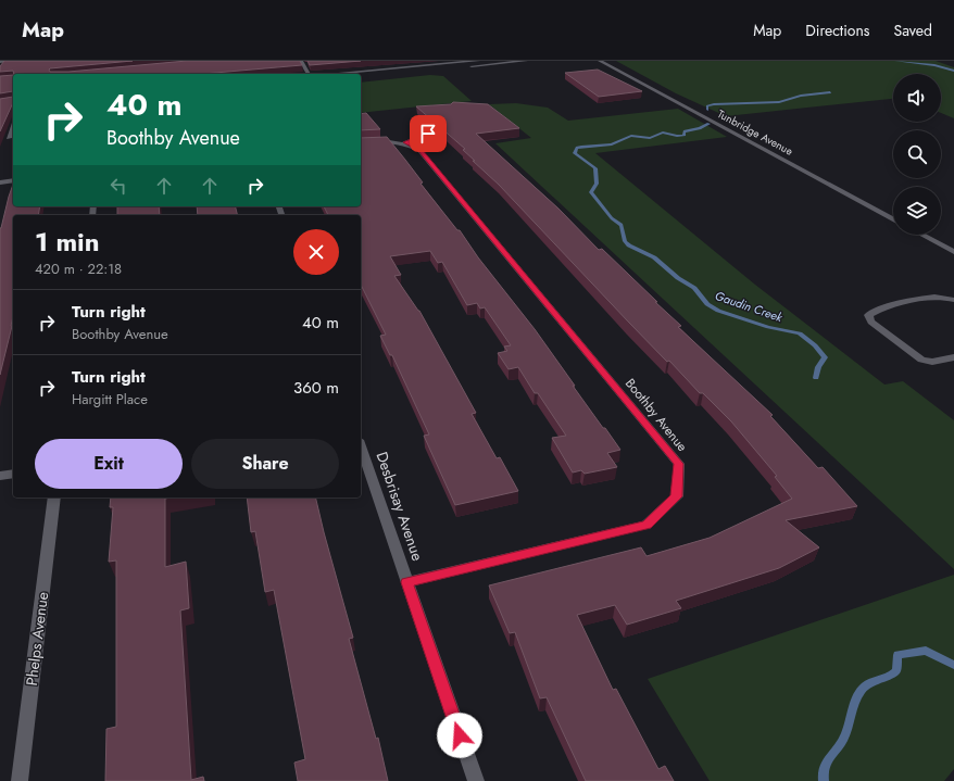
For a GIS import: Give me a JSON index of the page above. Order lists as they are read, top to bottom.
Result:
{
  "streets": {
    "street": [
      "Tunbridge Avenue",
      "Boothby Avenue",
      "Desbrisay Avenue",
      "Phelps Avenue"
    ]
  },
  "crossings": [
    ["Boothby Avenue", "Desbrisay Avenue"]
  ],
  "water": ["Gaudin Creek"],
  "page": {
    "header": "Map",
    "nav": ["Map", "Directions", "Saved"],
    "turn": ["40 m", "Boothby Avenue"],
    "heading": ["1 min", "420 m · 22:18"],
    "list": [
      {
        "name": "Turn right",
        "note": "Boothby Avenue",
        "value": "40 m"
      },
      {
        "name": "Turn right",
        "note": "Hargitt Place",
        "value": "360 m"
      }
    ],
    "buttons": ["Exit", "Share"]
  }
}
